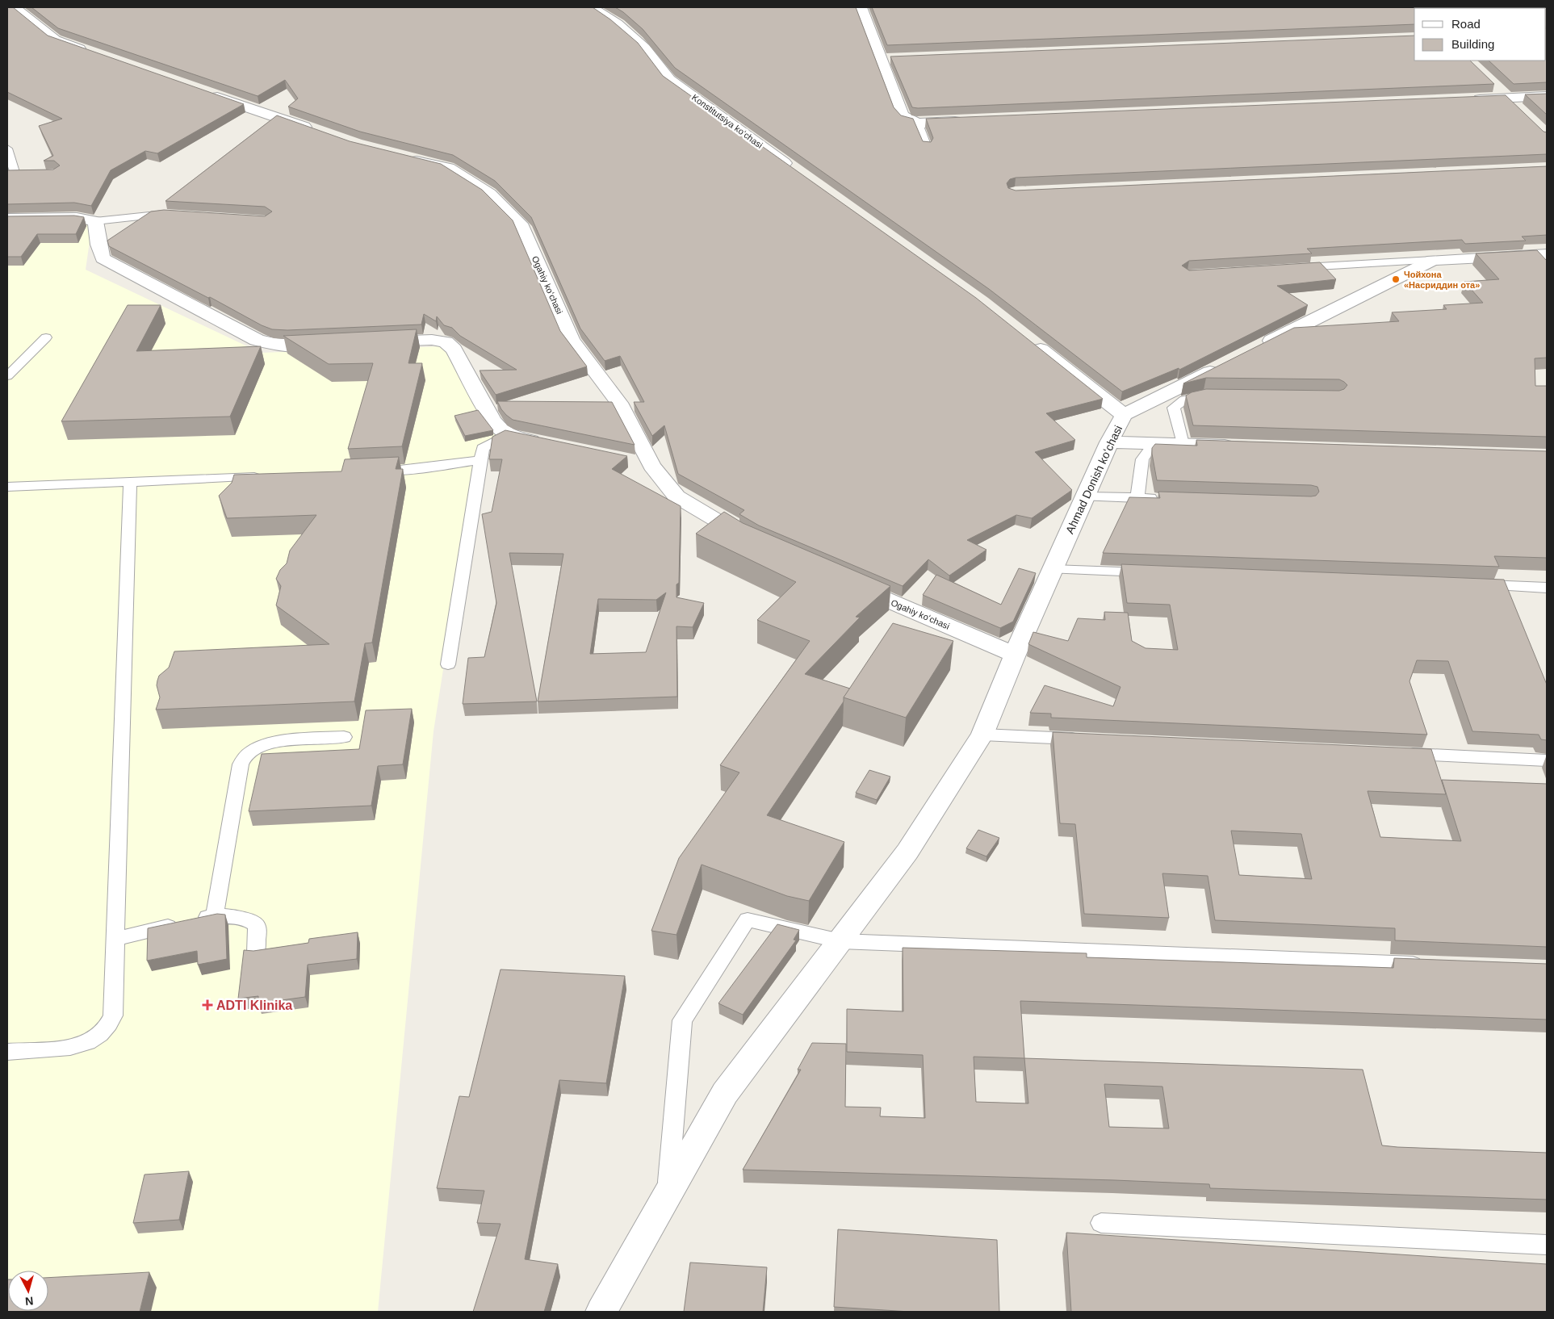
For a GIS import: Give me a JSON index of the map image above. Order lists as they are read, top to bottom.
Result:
{
  "streets": {
    "street": ["Konstitutsiya koʻchasi", "Ogahiy koʻchasi", "Ahmad Donish koʻchasi"]
  },
  "crossings": [
    ["Ogahiy koʻchasi", "Ahmad Donish koʻchasi"]
  ],
  "places": {
    "other": ["Чойхона «Насриддин ота»"],
    "health": ["ADTI Klinika"]
  },
  "legend": ["Road", "Building"],
  "north": "bottom"
}
